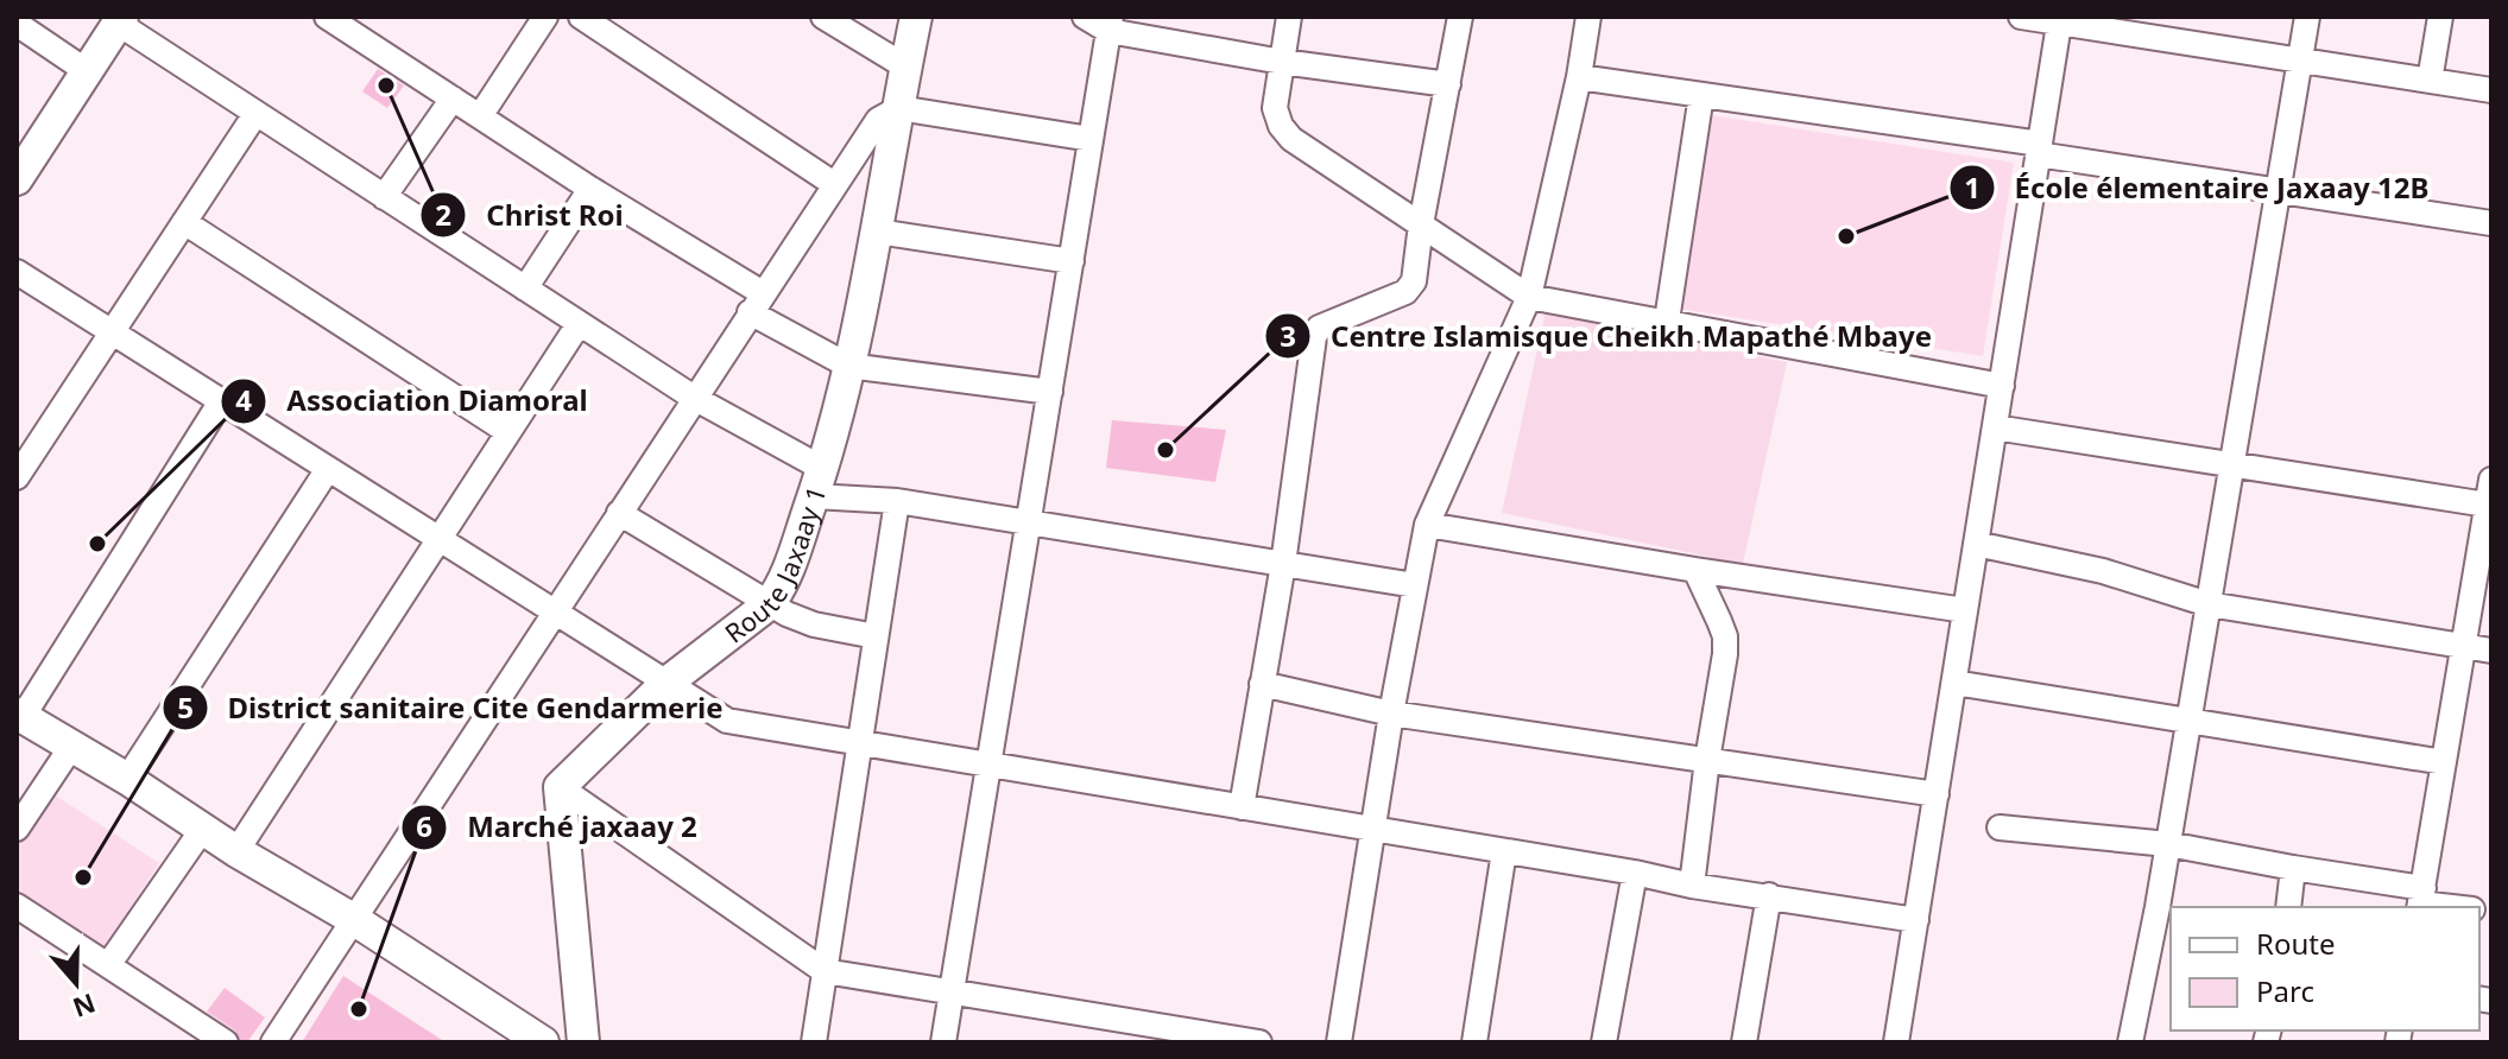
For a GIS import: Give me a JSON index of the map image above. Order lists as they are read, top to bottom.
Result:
{
  "streets": {
    "street": ["Route Jaxaay 1"]
  },
  "places": [
    "Christ Roi",
    "École élementaire Jaxaay 12B",
    "Centre Islamisque Cheikh Mapathé Mbaye",
    "Association Diamoral",
    "District sanitaire Cite Gendarmerie",
    "Marché jaxaay 2"
  ],
  "legend": ["Route", "Parc"],
  "north": "bottom"
}
